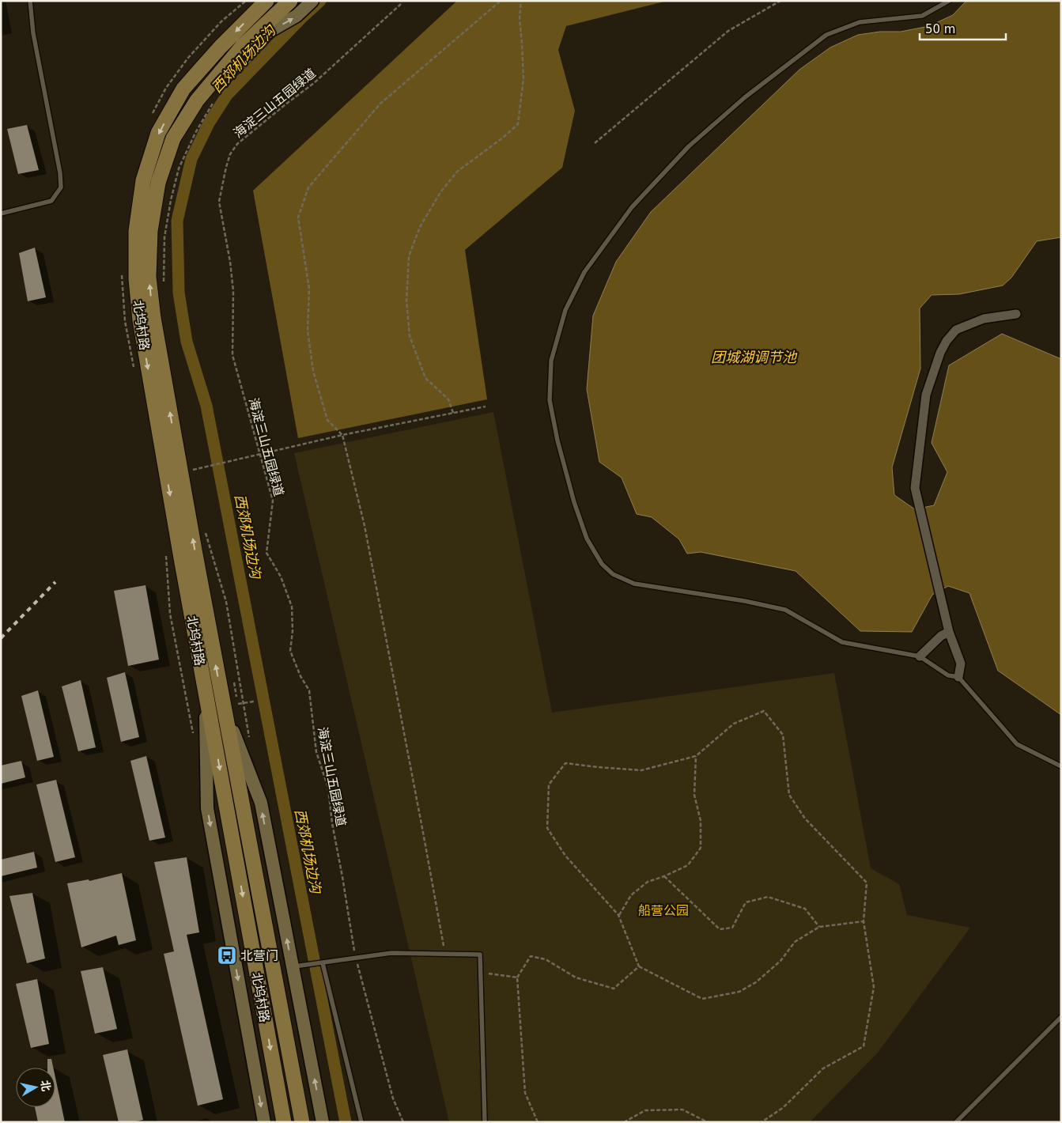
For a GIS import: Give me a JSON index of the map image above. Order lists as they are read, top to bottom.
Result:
{
  "streets": {
    "main road": ["北坞村路"],
    "path": ["海淀三山五园绿道"]
  },
  "water": ["西郊机场边沟", "团城湖调节池"],
  "parks": ["船营公园"],
  "places": {
    "bus stop": ["北营门"]
  },
  "scale_bar": "50 m",
  "north": "right"
}
